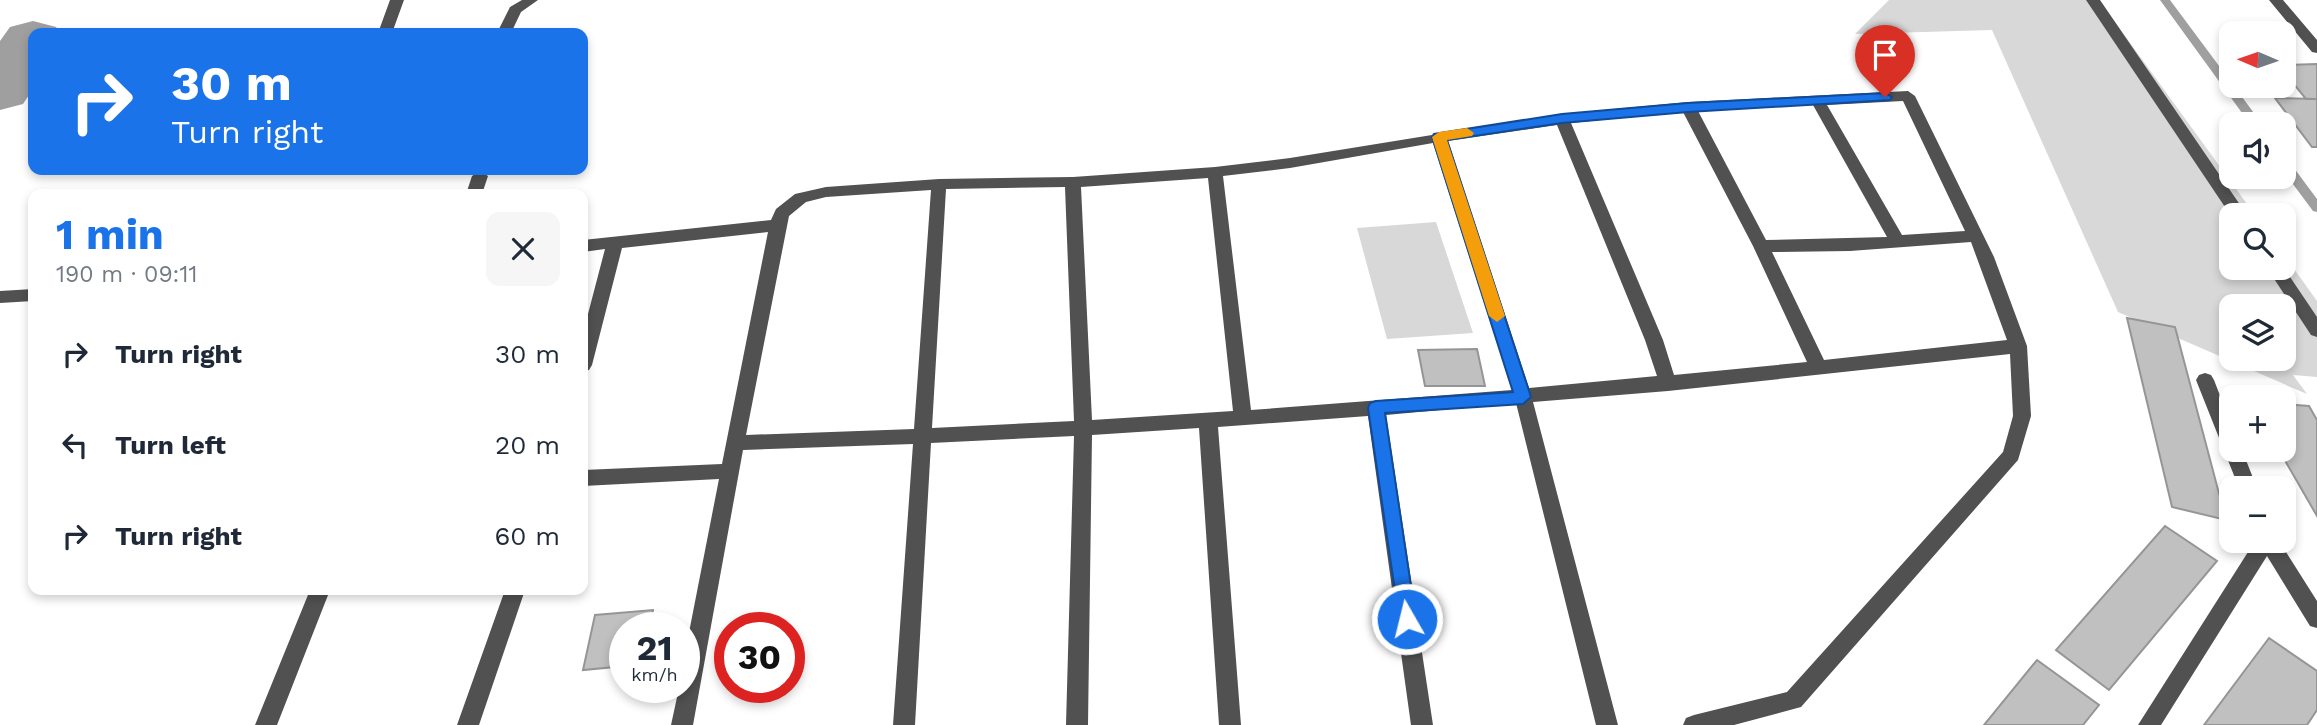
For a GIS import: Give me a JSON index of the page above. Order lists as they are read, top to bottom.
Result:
{
  "north": "left",
  "page": {
    "map_buttons": ["+", "−"],
    "turn": ["30 m", "Turn right"],
    "heading": ["1 min", "190 m · 09:11"],
    "list": [
      {
        "name": "Turn right",
        "value": "30 m"
      },
      {
        "name": "Turn left",
        "value": "20 m"
      },
      {
        "name": "Turn right",
        "value": "60 m"
      }
    ],
    "speed": "21 km/h",
    "limit": "30"
  }
}
